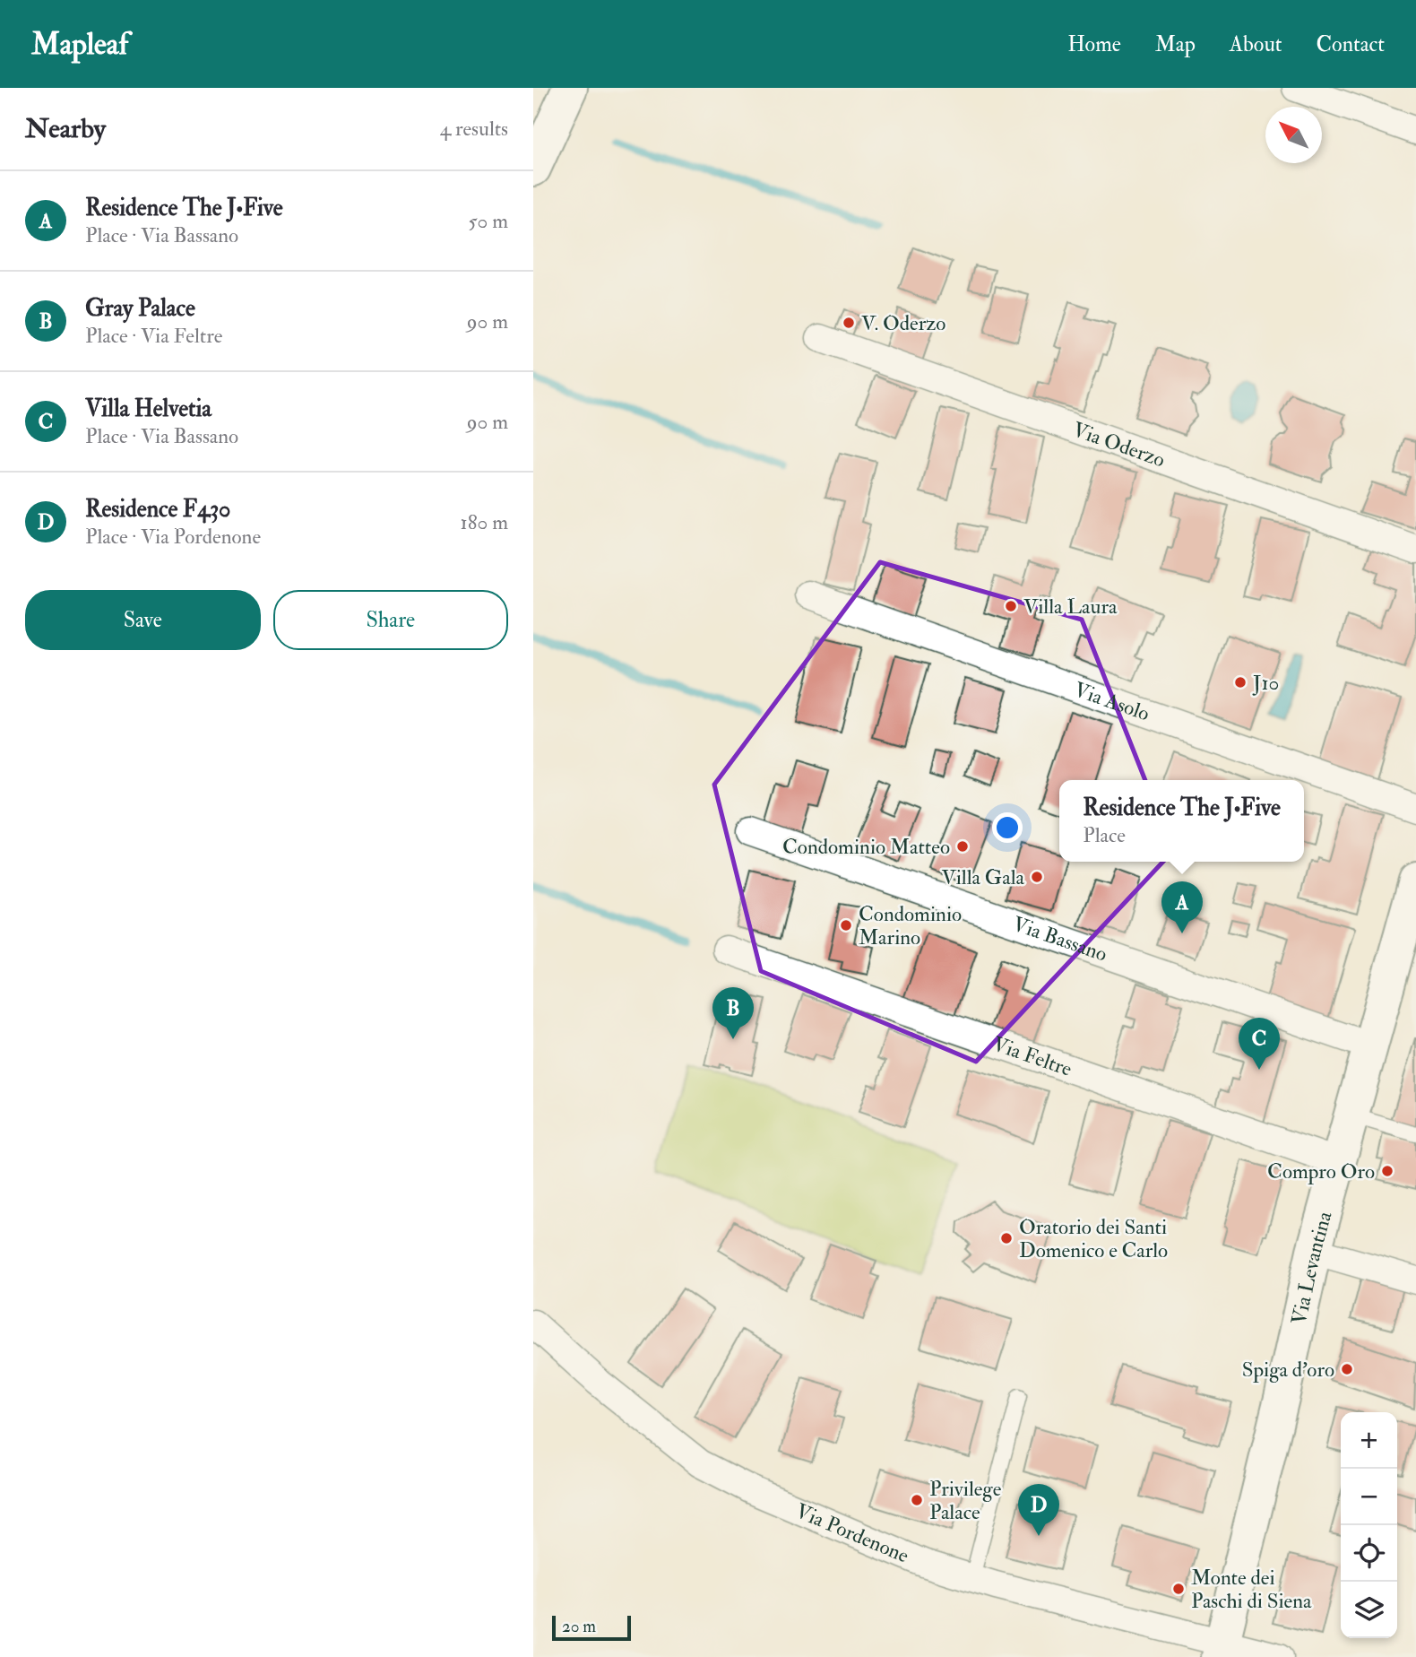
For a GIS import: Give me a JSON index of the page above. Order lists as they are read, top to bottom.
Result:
{
  "streets": {
    "street": [
      "Via Oderzo",
      "Via Asolo",
      "Via Bassano",
      "Via Feltre",
      "Via Levantina",
      "Via Pordenone"
    ]
  },
  "crossings": [
    ["Via Bassano", "Via Levantina"],
    ["Via Feltre", "Via Levantina"],
    ["Via Levantina", "Via Pordenone"]
  ],
  "places": [
    "V. Oderzo",
    "Villa Laura",
    "J10",
    "Condominio Matteo",
    "Villa Gala",
    "Condominio Marino",
    "Compro Oro",
    "Oratorio dei Santi Domenico e Carlo",
    "Spiga d'oro",
    "Privilege Palace",
    "Monte dei Paschi di Siena"
  ],
  "scale_bar": "20 m",
  "north": "top left",
  "page": {
    "header": "Mapleaf",
    "nav": [
      "Home",
      "Map",
      "About",
      "Contact"
    ],
    "heading": ["Nearby", "4 results"],
    "list": [
      {
        "mark": "A",
        "name": "Residence The J•Five",
        "note": "Place · Via Bassano",
        "value": "50 m"
      },
      {
        "mark": "B",
        "name": "Gray Palace",
        "note": "Place · Via Feltre",
        "value": "90 m"
      },
      {
        "mark": "C",
        "name": "Villa Helvetia",
        "note": "Place · Via Bassano",
        "value": "90 m"
      },
      {
        "mark": "D",
        "name": "Residence F430",
        "note": "Place · Via Pordenone",
        "value": "180 m"
      }
    ],
    "buttons": ["Save", "Share"],
    "popup": ["Residence The J•Five", "Place"],
    "pins": [
      "A",
      "B",
      "C",
      "D"
    ],
    "map_buttons": ["+", "−"],
    "scale": "20 m"
  }
}
